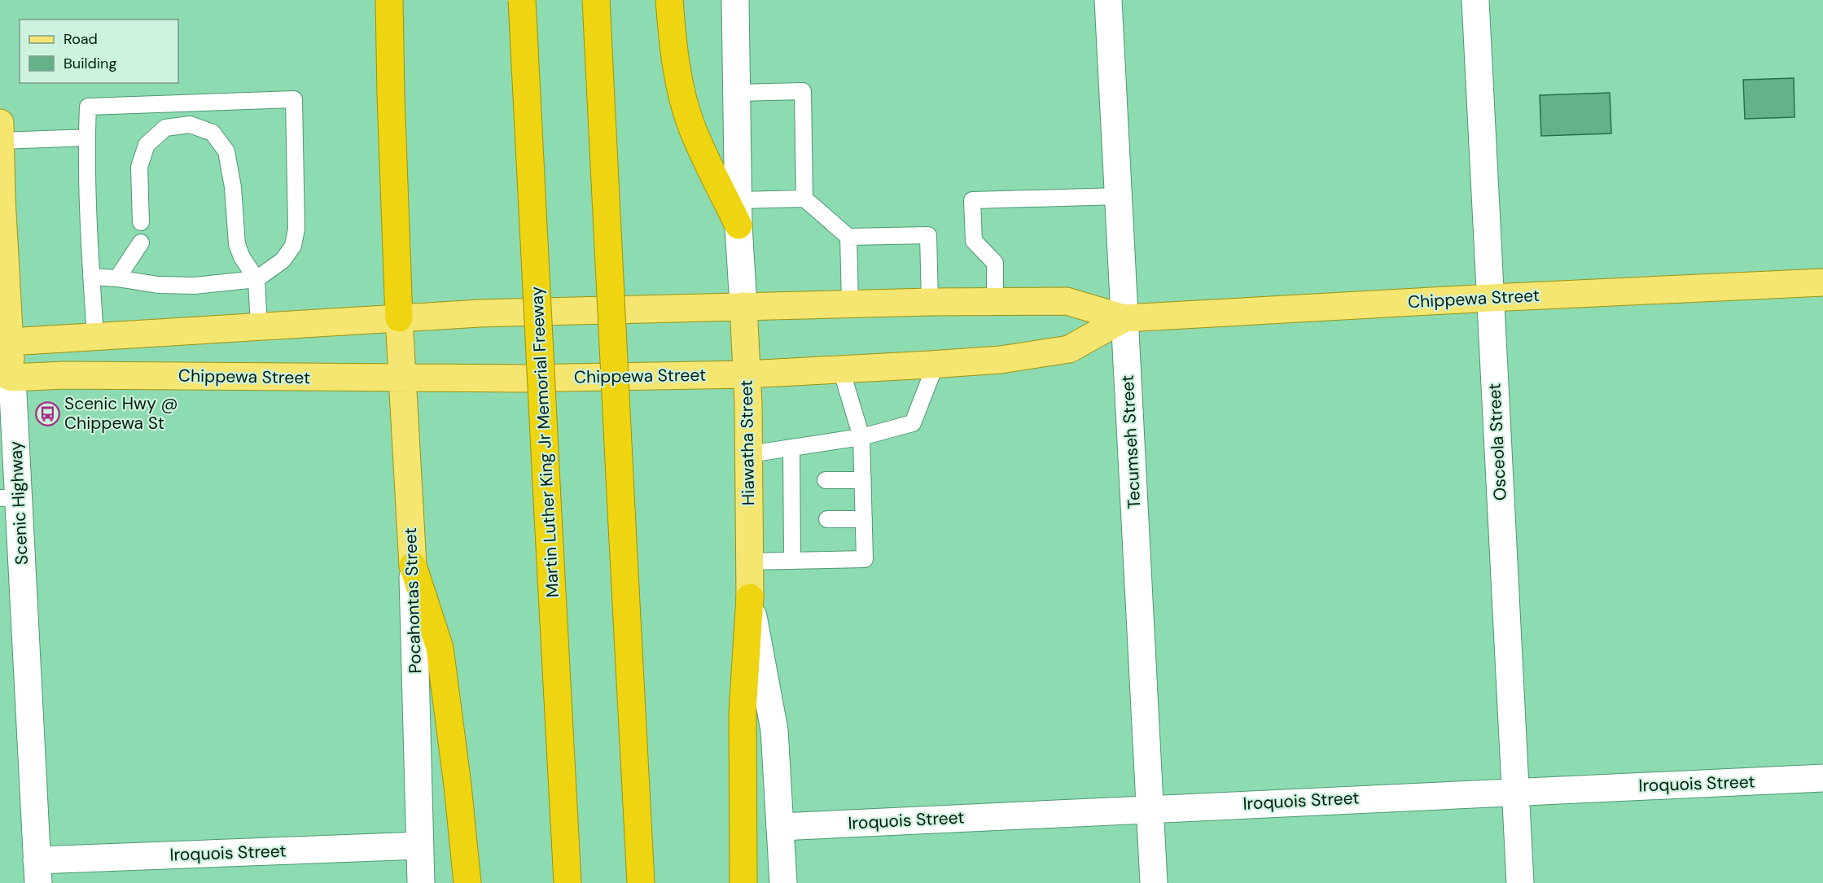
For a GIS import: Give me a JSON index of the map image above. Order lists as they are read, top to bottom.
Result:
{
  "streets": {
    "highway": ["Martin Luther King Jr Memorial Freeway"],
    "main road": [
      "Chippewa Street",
      "Hiawatha Street",
      "Scenic Highway",
      "Pocahontas Street"
    ],
    "street": ["Tecumseh Street", "Osceola Street", "Iroquois Street"]
  },
  "crossings": [
    ["Chippewa Street", "Tecumseh Street"],
    ["Chippewa Street", "Osceola Street"],
    ["Chippewa Street", "Hiawatha Street"],
    ["Chippewa Street", "Scenic Highway"],
    ["Chippewa Street", "Pocahontas Street"],
    ["Tecumseh Street", "Iroquois Street"],
    ["Osceola Street", "Iroquois Street"],
    ["Hiawatha Street", "Iroquois Street"],
    ["Scenic Highway", "Iroquois Street"],
    ["Pocahontas Street", "Iroquois Street"]
  ],
  "places": {
    "bus stop": ["Scenic Hwy @ Chippewa St"]
  },
  "legend": ["Road", "Building"]
}
